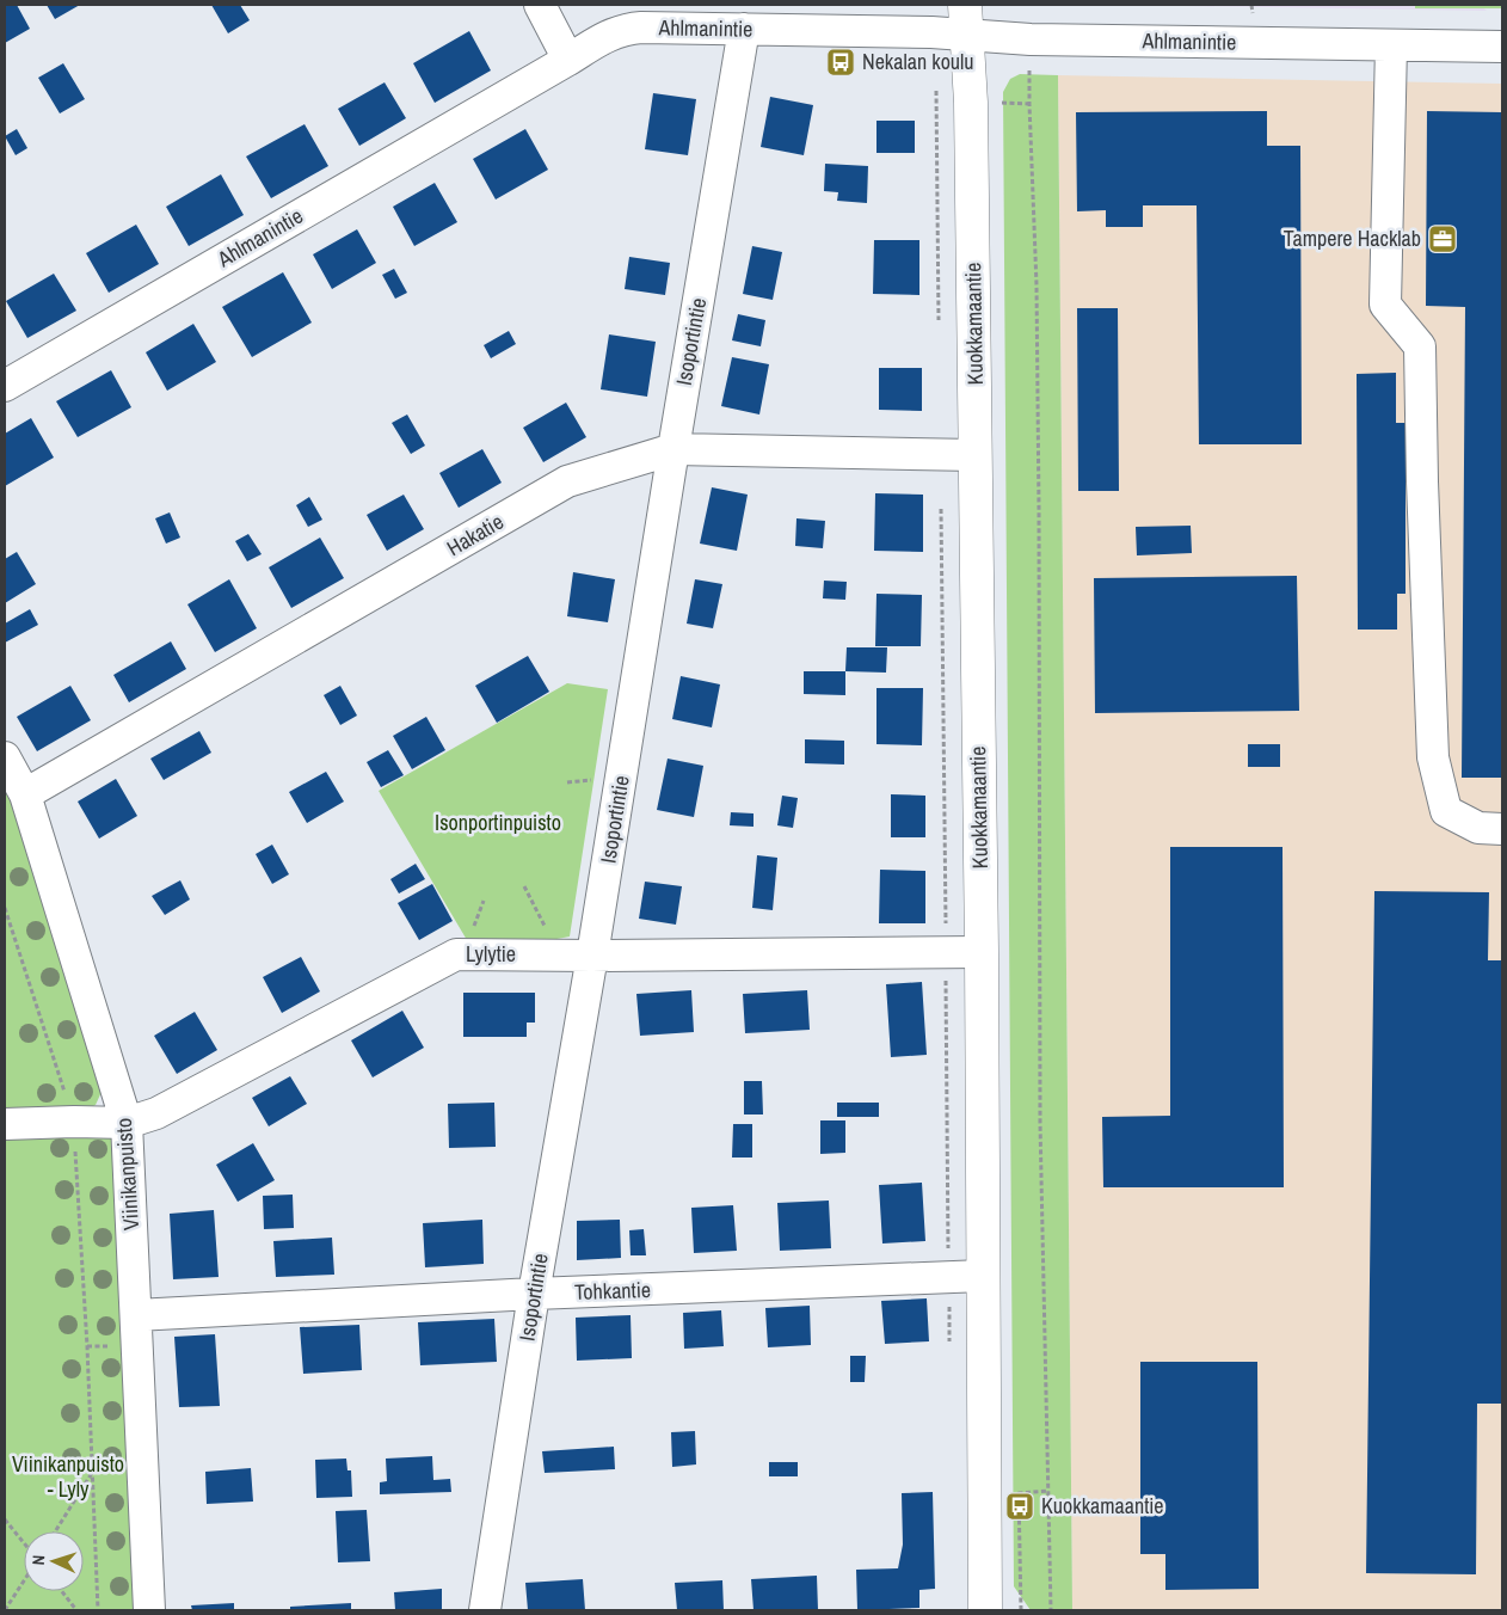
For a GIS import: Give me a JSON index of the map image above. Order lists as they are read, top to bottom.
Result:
{
  "streets": {
    "main road": ["Kuokkamaantie"],
    "street": [
      "Ahlmanintie",
      "Isoportintie",
      "Hakatie",
      "Lylytie",
      "Viinikanpuisto",
      "Tohkantie"
    ]
  },
  "crossings": [
    ["Ahlmanintie", "Kuokkamaantie"],
    ["Ahlmanintie", "Isoportintie"],
    ["Kuokkamaantie", "Hakatie"],
    ["Kuokkamaantie", "Lylytie"],
    ["Kuokkamaantie", "Tohkantie"],
    ["Isoportintie", "Hakatie"],
    ["Isoportintie", "Lylytie"],
    ["Isoportintie", "Tohkantie"],
    ["Hakatie", "Viinikanpuisto"],
    ["Lylytie", "Viinikanpuisto"],
    ["Viinikanpuisto", "Tohkantie"]
  ],
  "parks": ["Isonportinpuisto", "Viinikanpuisto - Lyly"],
  "places": {
    "bus stop": ["Nekalan koulu", "Kuokkamaantie"],
    "office": ["Tampere Hacklab"]
  },
  "north": "left"
}
